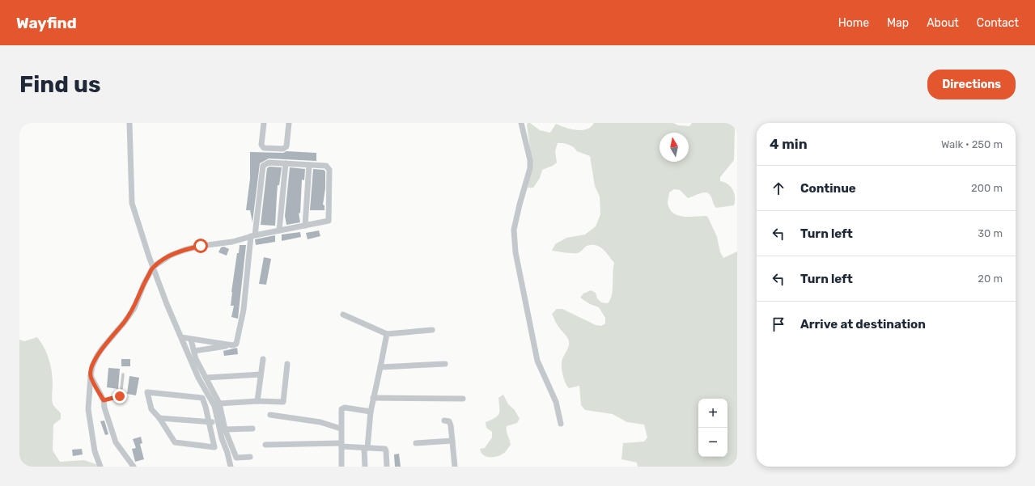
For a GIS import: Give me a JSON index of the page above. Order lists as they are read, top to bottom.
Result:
{
  "north": "top",
  "page": {
    "header": "Wayfind",
    "nav": [
      "Home",
      "Map",
      "About",
      "Contact"
    ],
    "buttons": "Directions",
    "title": "Find us",
    "heading": ["4 min", "Walk · 250 m"],
    "list": [
      ["Continue", "200 m"],
      ["Turn left", "30 m"],
      ["Turn left", "20 m"],
      "Arrive at destination"
    ],
    "map_buttons": ["+", "−"]
  }
}
